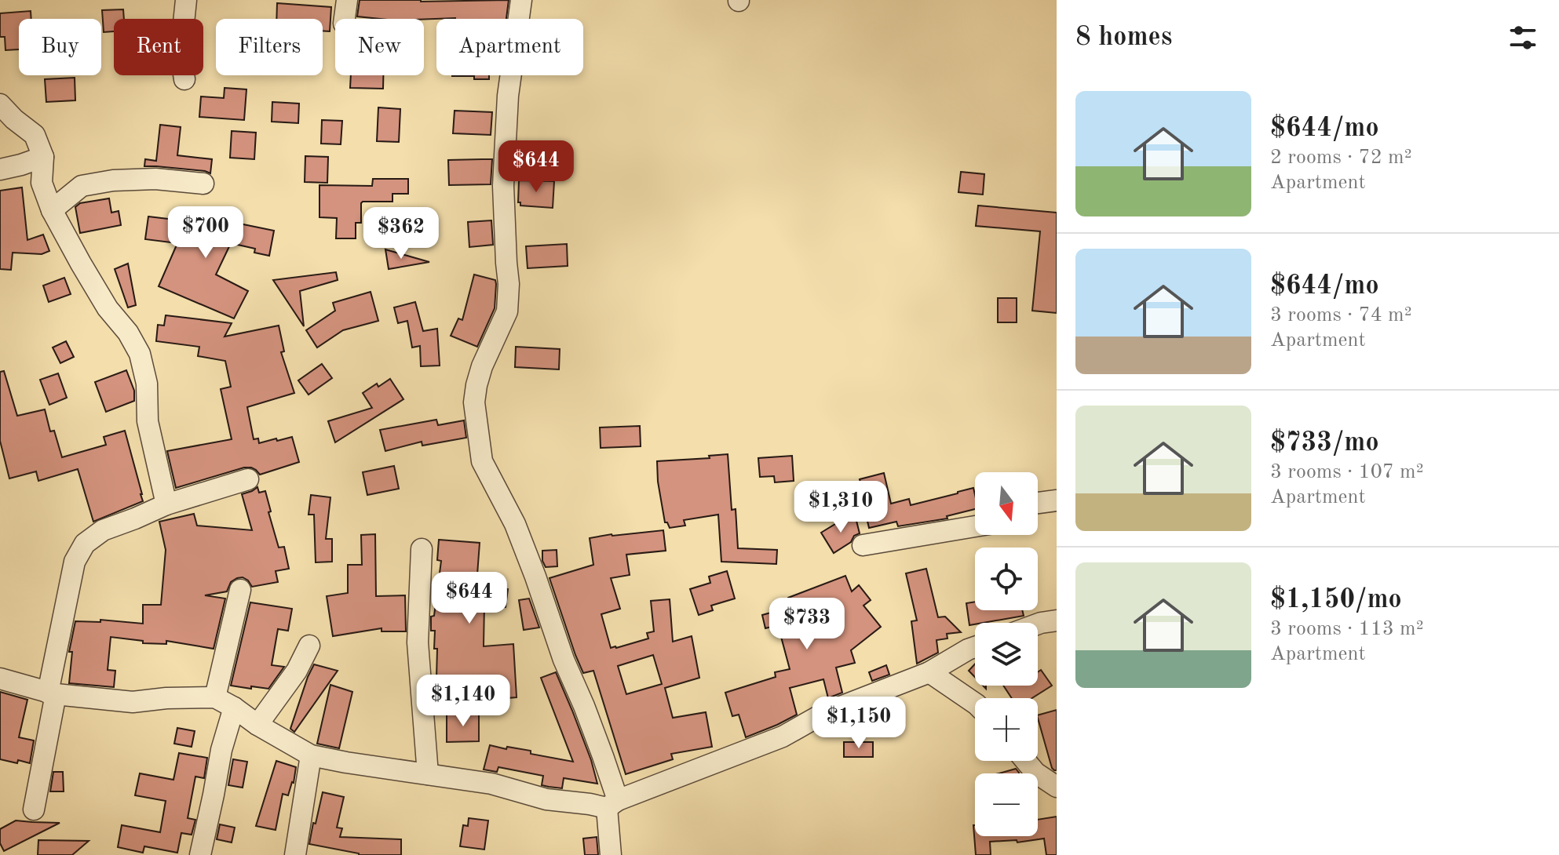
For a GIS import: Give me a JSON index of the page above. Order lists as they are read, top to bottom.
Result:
{
  "north": "bottom",
  "page": {
    "heading": "8 homes",
    "chip": [
      "Buy",
      "Rent",
      "Filters",
      "New",
      "Apartment"
    ],
    "list": [
      {
        "name": "$644/mo",
        "note": "2 rooms · 72 m² · Apartment"
      },
      {
        "name": "$644/mo",
        "note": "3 rooms · 74 m² · Apartment"
      },
      {
        "name": "$733/mo",
        "note": "3 rooms · 107 m² · Apartment"
      },
      {
        "name": "$1,150/mo",
        "note": "3 rooms · 113 m² · Apartment"
      }
    ],
    "price": [
      "$644",
      "$700",
      "$362",
      "$1,310",
      "$644",
      "$733",
      "$1,140",
      "$1,150"
    ],
    "map_buttons": ["+", "−"]
  }
}
